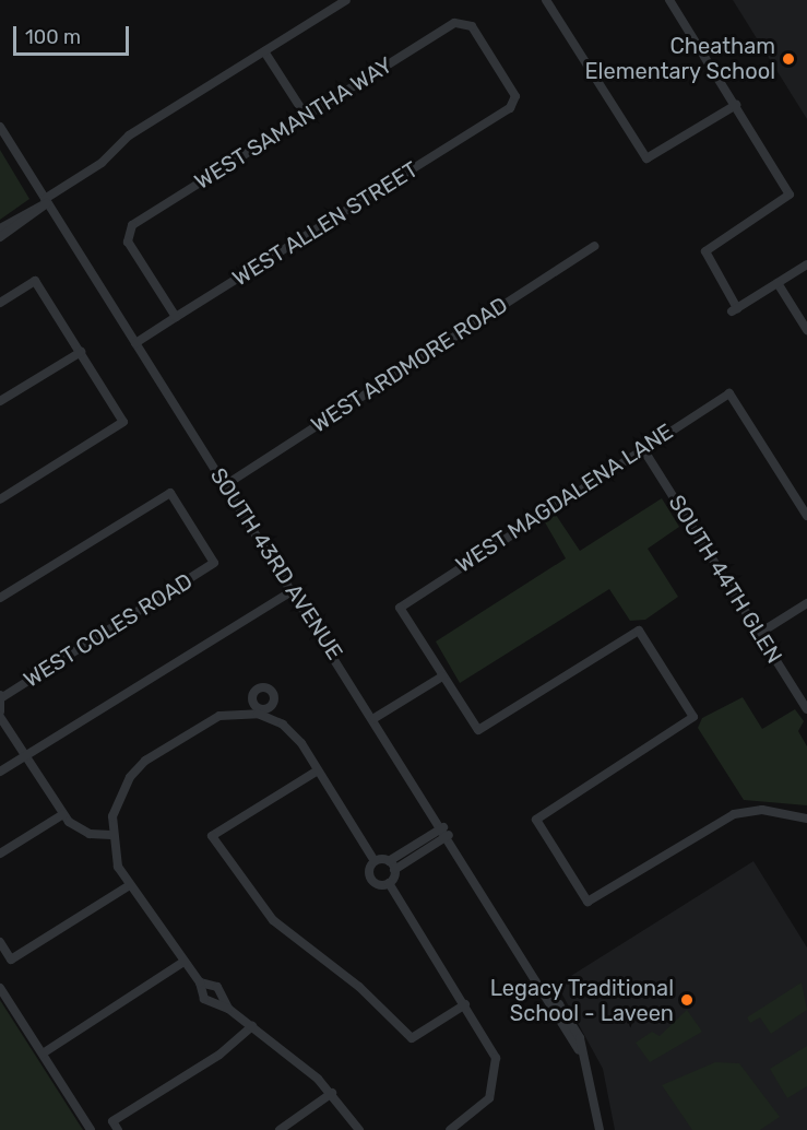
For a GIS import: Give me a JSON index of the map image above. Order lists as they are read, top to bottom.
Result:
{
  "streets": {
    "street": [
      "WEST SAMANTHA WAY",
      "WEST ALLEN STREET",
      "WEST ARDMORE ROAD",
      "WEST MAGDALENA LANE",
      "SOUTH 43RD AVENUE",
      "SOUTH 44TH GLEN",
      "WEST COLES ROAD"
    ]
  },
  "crossings": [
    ["WEST SAMANTHA WAY", "WEST ALLEN STREET"],
    ["WEST ALLEN STREET", "SOUTH 43RD AVENUE"],
    ["WEST ARDMORE ROAD", "SOUTH 43RD AVENUE"],
    ["WEST MAGDALENA LANE", "SOUTH 44TH GLEN"]
  ],
  "places": ["Cheatham Elementary School", "Legacy Traditional School - Laveen"],
  "scale_bar": "100 m"
}
